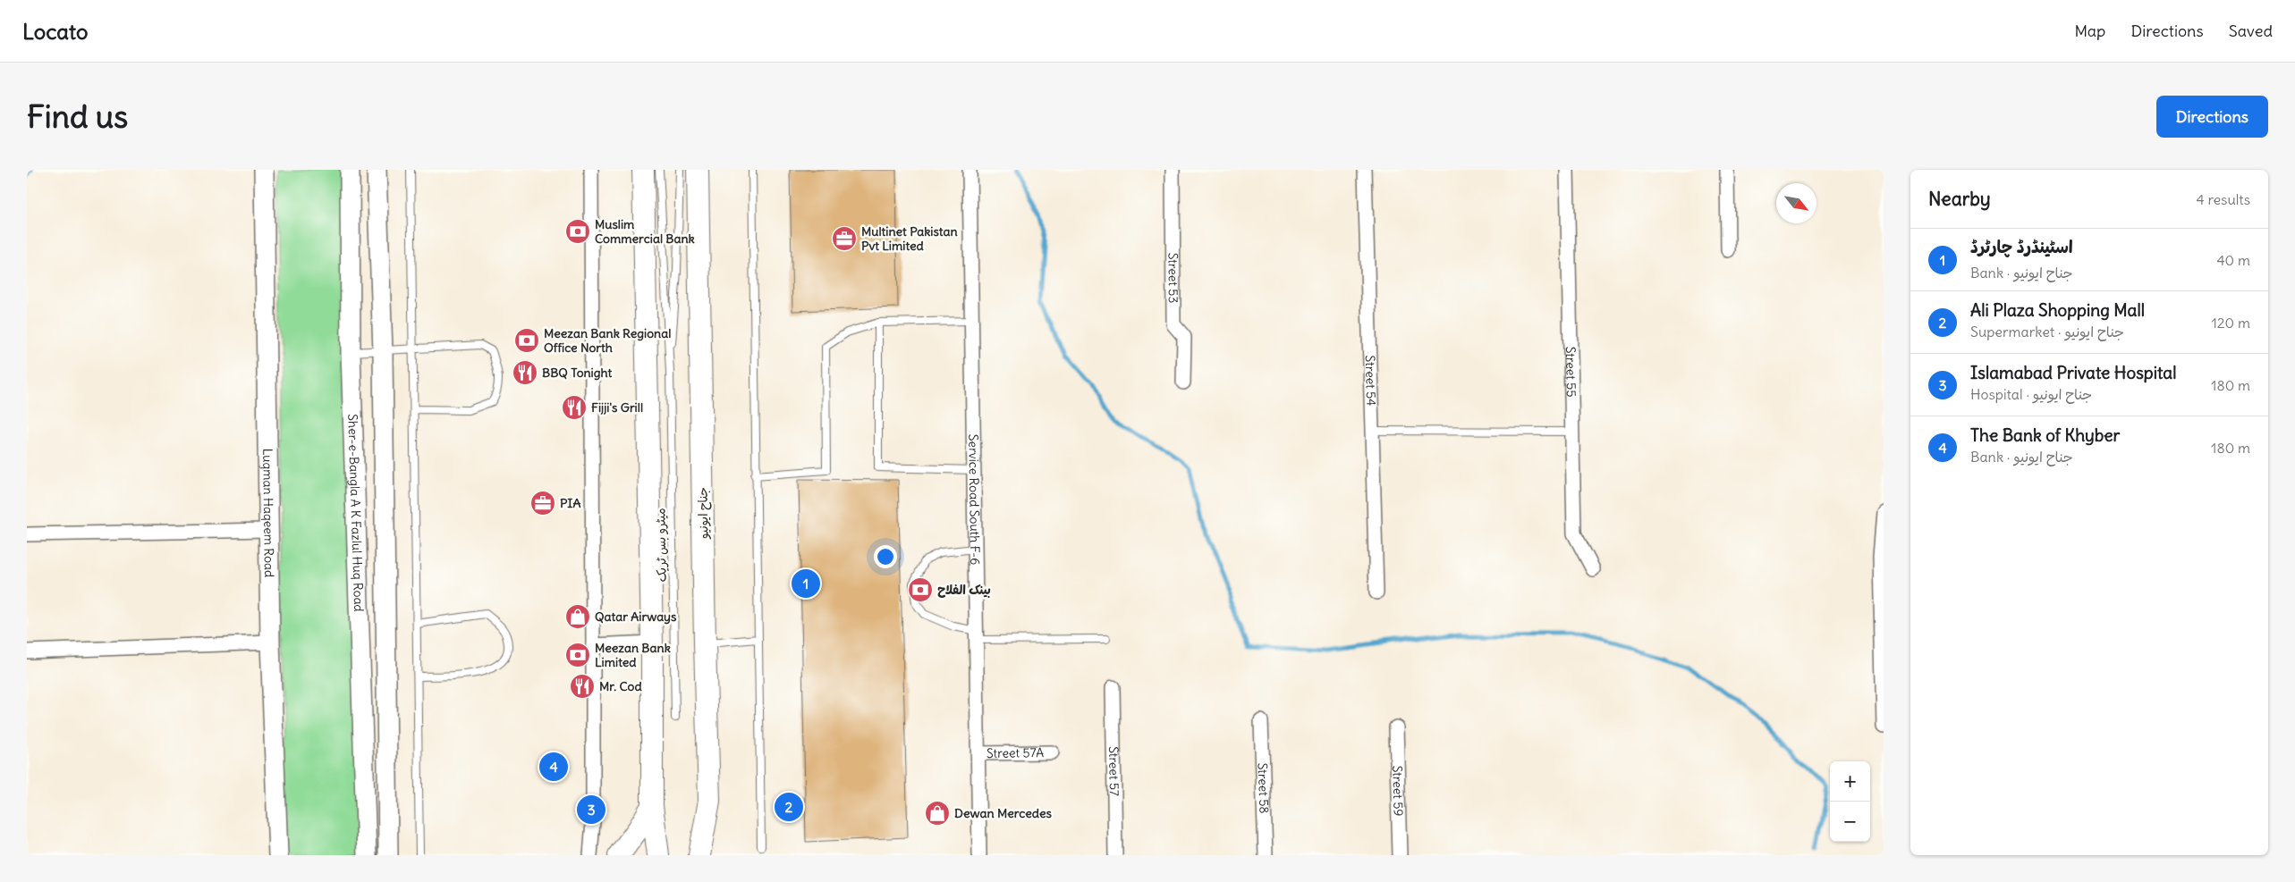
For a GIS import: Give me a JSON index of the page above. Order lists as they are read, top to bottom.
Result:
{
  "streets": {
    "main road": ["Luqman Haqeem Road", "Sher-e-Bangla A K Fazlul Huq Road", "جناح ایونیو"],
    "street": [
      "Street 53",
      "Street 55",
      "Street 54",
      "Service Road South F-6",
      "Street 57A",
      "Street 57",
      "Street 58",
      "Street 59"
    ],
    "lane": ["میٹرو بس ٹریک"]
  },
  "crossings": [
    ["Service Road South F-6", "Street 57A"]
  ],
  "places": {
    "bank": [
      "Muslim Commercial Bank",
      "Meezan Bank Regional Office North",
      "بینک الفلاح",
      "Meezan Bank Limited"
    ],
    "office": ["Multinet Pakistan Pvt Limited", "PIA"],
    "restaurant": ["BBQ Tonight", "Fijji's Grill", "Mr. Cod"],
    "shop": ["Qatar Airways", "Dewan Mercedes"]
  },
  "north": "bottom right",
  "page": {
    "header": "Locato",
    "nav": ["Map", "Directions", "Saved"],
    "buttons": "Directions",
    "title": "Find us",
    "heading": ["Nearby", "4 results"],
    "list": [
      {
        "mark": "1",
        "name": "اسٹینڈرڈ چارٹرڈ",
        "note": "Bank · جناح ایونیو",
        "value": "40 m"
      },
      {
        "mark": "2",
        "name": "Ali Plaza Shopping Mall",
        "note": "Supermarket · جناح ایونیو",
        "value": "120 m"
      },
      {
        "mark": "3",
        "name": "Islamabad Private Hospital",
        "note": "Hospital · جناح ایونیو",
        "value": "180 m"
      },
      {
        "mark": "4",
        "name": "The Bank of Khyber",
        "note": "Bank · جناح ایونیو",
        "value": "180 m"
      }
    ],
    "pins": [
      "1",
      "4",
      "2",
      "3"
    ],
    "map_buttons": ["+", "−"]
  }
}
